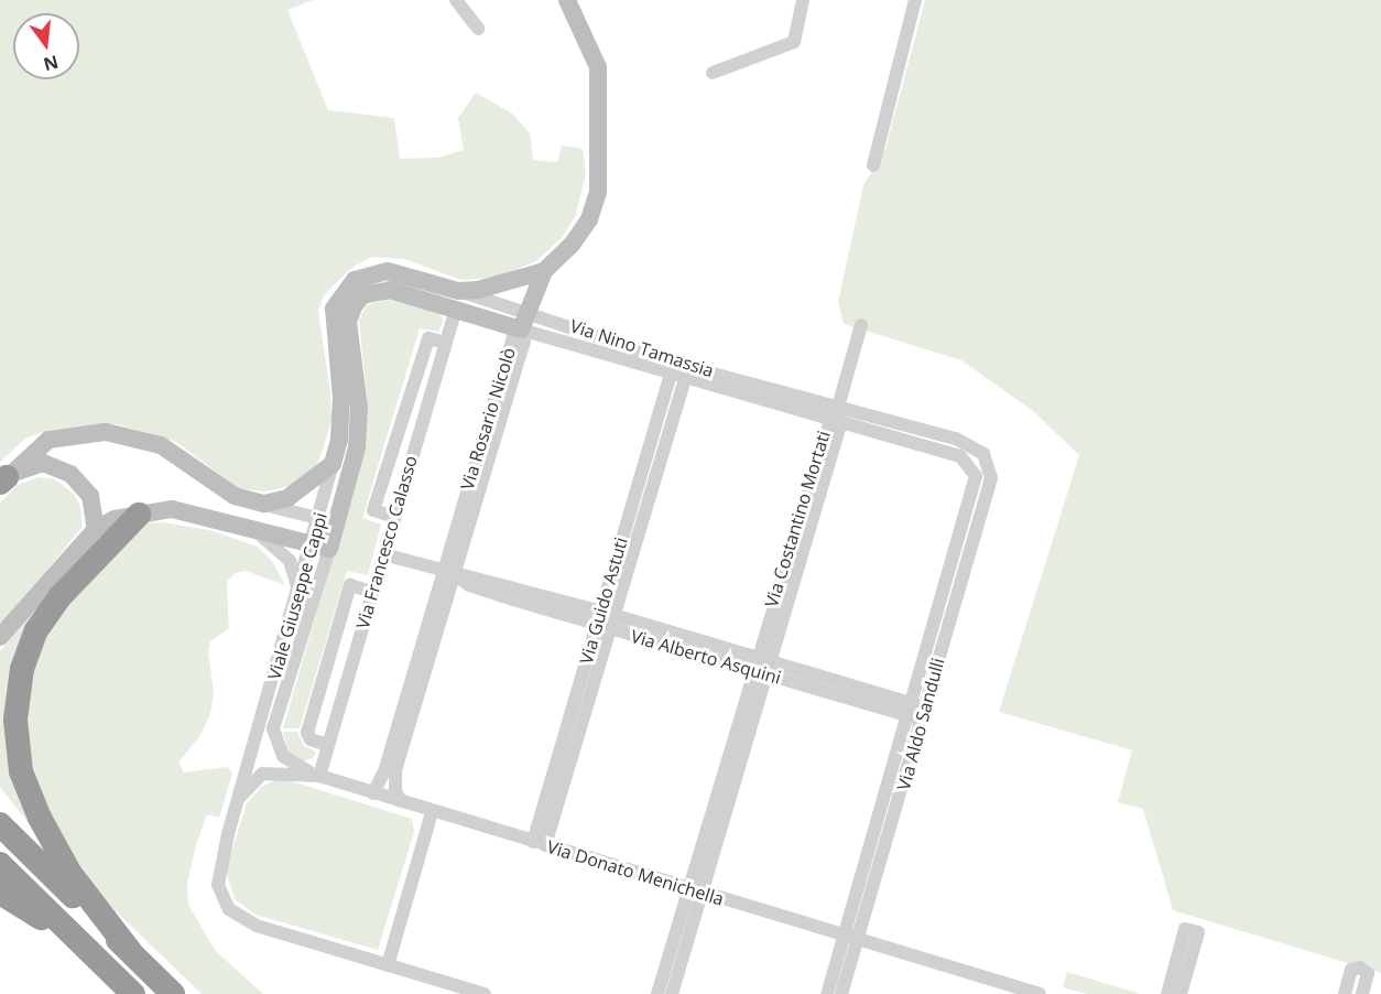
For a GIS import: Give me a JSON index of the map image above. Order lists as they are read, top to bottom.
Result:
{
  "streets": {
    "street": [
      "Via Nino Tamassia",
      "Via Rosario Nicolò",
      "Via Costantino Mortati",
      "Via Francesco Calasso",
      "Viale Giuseppe Cappi",
      "Via Guido Astuti",
      "Via Alberto Asquini",
      "Via Aldo Sandulli",
      "Via Donato Menichella"
    ]
  },
  "crossings": [
    ["Via Nino Tamassia", "Via Rosario Nicolò"],
    ["Via Nino Tamassia", "Via Costantino Mortati"],
    ["Via Nino Tamassia", "Via Francesco Calasso"],
    ["Via Nino Tamassia", "Viale Giuseppe Cappi"],
    ["Via Nino Tamassia", "Via Guido Astuti"],
    ["Via Nino Tamassia", "Via Aldo Sandulli"],
    ["Via Rosario Nicolò", "Via Alberto Asquini"],
    ["Via Rosario Nicolò", "Via Donato Menichella"],
    ["Via Costantino Mortati", "Via Alberto Asquini"],
    ["Via Costantino Mortati", "Via Donato Menichella"],
    ["Via Francesco Calasso", "Viale Giuseppe Cappi"],
    ["Via Francesco Calasso", "Via Alberto Asquini"],
    ["Via Francesco Calasso", "Via Donato Menichella"],
    ["Viale Giuseppe Cappi", "Via Donato Menichella"],
    ["Via Guido Astuti", "Via Alberto Asquini"],
    ["Via Guido Astuti", "Via Donato Menichella"],
    ["Via Alberto Asquini", "Via Aldo Sandulli"],
    ["Via Aldo Sandulli", "Via Donato Menichella"]
  ],
  "north": "bottom"
}
